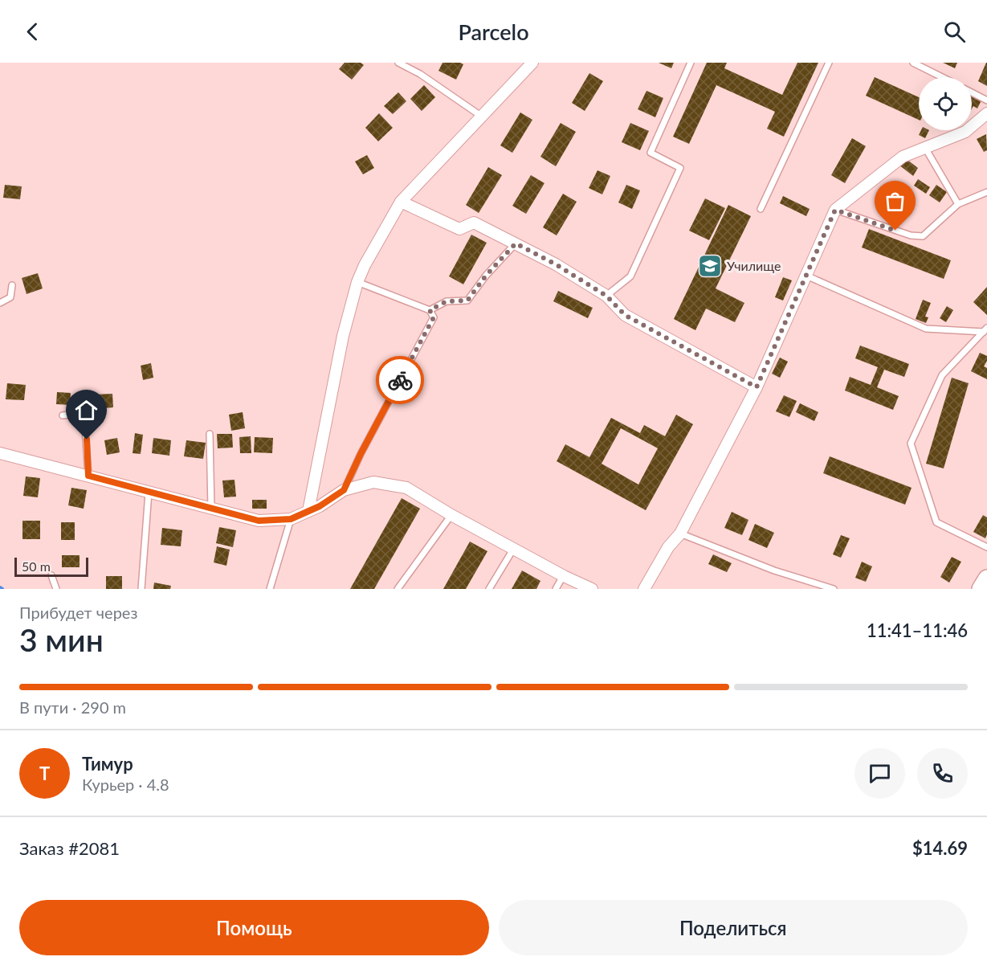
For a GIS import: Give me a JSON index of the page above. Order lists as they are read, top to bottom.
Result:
{
  "places": {
    "school or university": ["Училище"]
  },
  "scale_bar": "50 m",
  "page": {
    "header": "Parcelo",
    "scale": "50 m",
    "heading": ["3 мин", "Прибудет через", "11:41–11:46"],
    "panel": [
      "Тимур",
      "Курьер · 4.8",
      "Заказ #2081",
      "$14.69"
    ],
    "bar": "В пути · 290 m",
    "round": "Т",
    "buttons": ["Помощь", "Поделиться"]
  }
}
